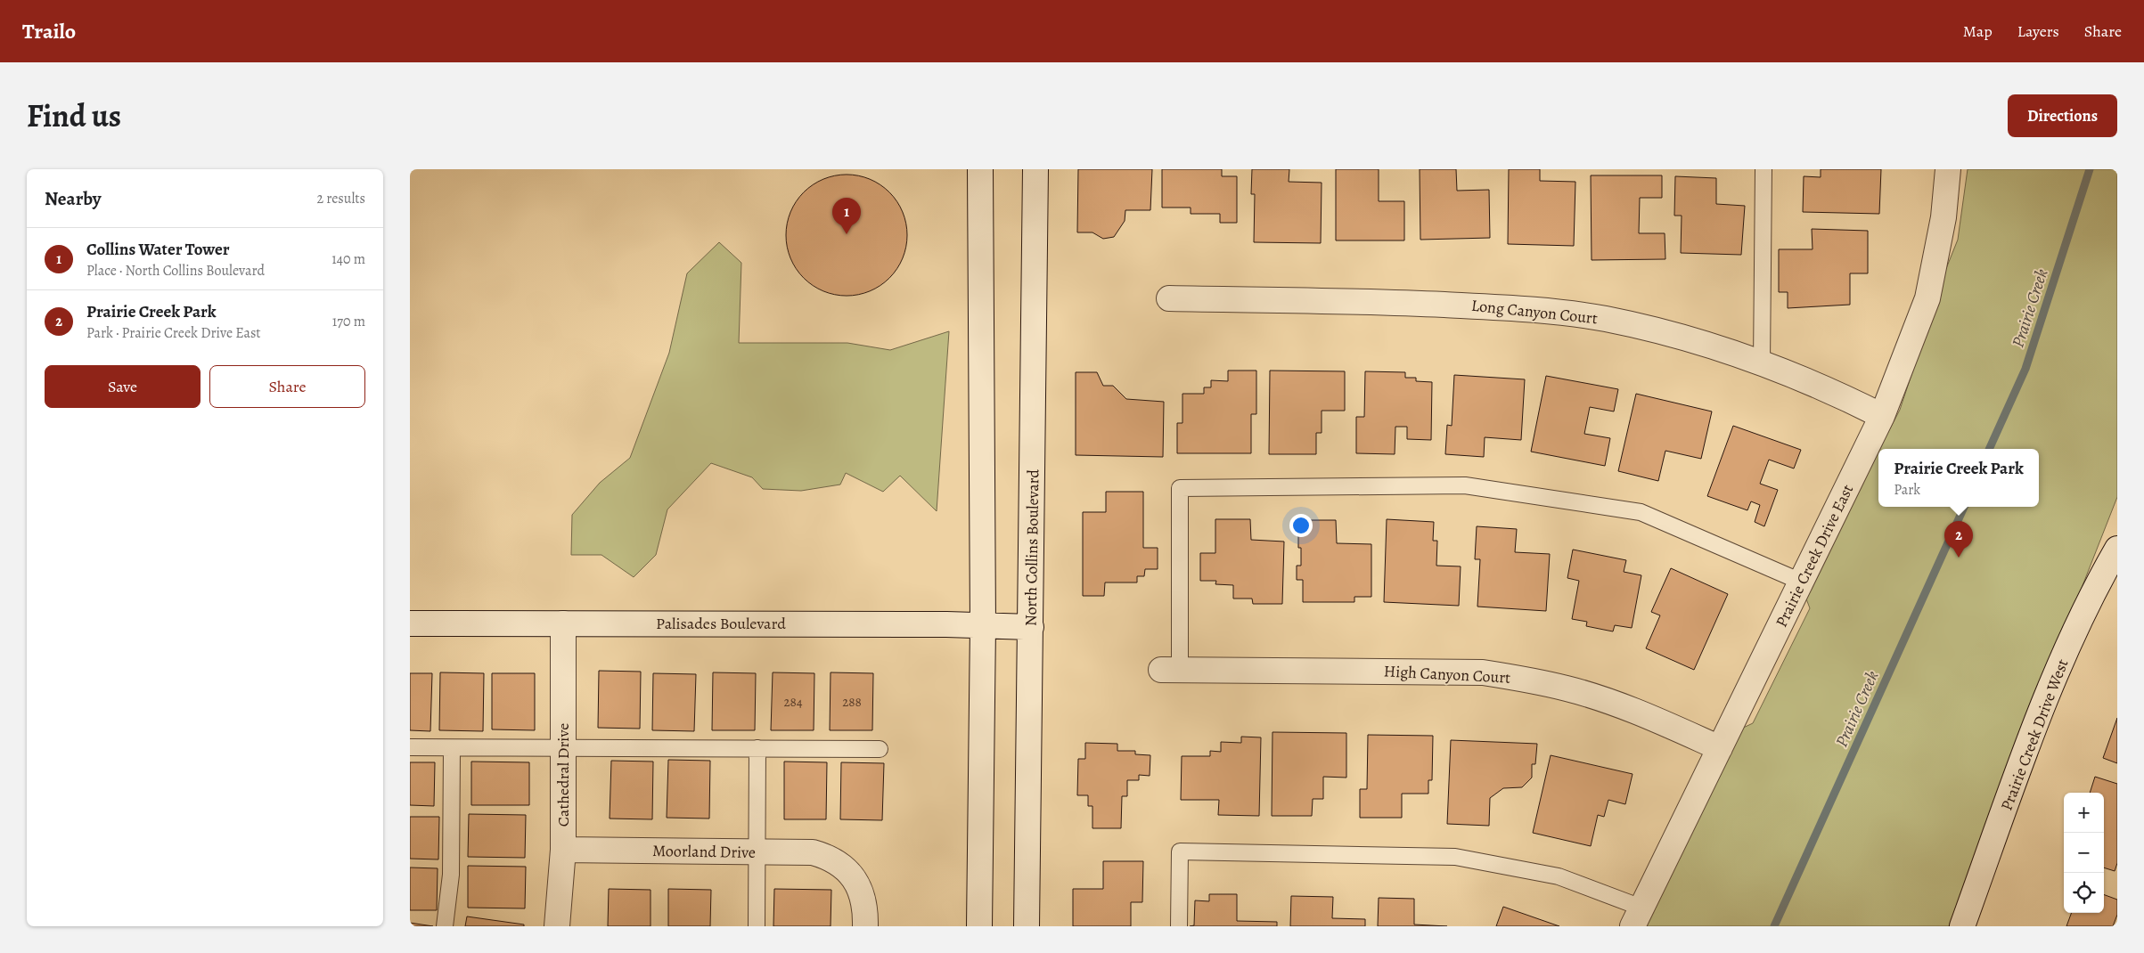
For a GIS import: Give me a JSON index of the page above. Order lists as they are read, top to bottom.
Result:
{
  "streets": {
    "street": [
      "Long Canyon Court",
      "North Collins Boulevard",
      "Prairie Creek Drive East",
      "Palisades Boulevard",
      "High Canyon Court",
      "Prairie Creek Drive West",
      "Cathedral Drive",
      "Moorland Drive"
    ]
  },
  "crossings": [
    ["Long Canyon Court", "Prairie Creek Drive East"],
    ["North Collins Boulevard", "Palisades Boulevard"],
    ["Prairie Creek Drive East", "High Canyon Court"],
    ["Palisades Boulevard", "Cathedral Drive"],
    ["Cathedral Drive", "Moorland Drive"]
  ],
  "water": ["Prairie Creek"],
  "house_numbers": ["284", "288"],
  "page": {
    "header": "Trailo",
    "nav": ["Map", "Layers", "Share"],
    "title": "Find us",
    "buttons": [
      "Directions",
      ["Save", "Share"]
    ],
    "heading": ["Nearby", "2 results"],
    "pins": ["1", "2"],
    "list": [
      {
        "mark": "1",
        "name": "Collins Water Tower",
        "note": "Place · North Collins Boulevard",
        "value": "140 m"
      },
      {
        "mark": "2",
        "name": "Prairie Creek Park",
        "note": "Park · Prairie Creek Drive East",
        "value": "170 m"
      }
    ],
    "popup": ["Prairie Creek Park", "Park"],
    "map_buttons": ["+", "−"]
  }
}
